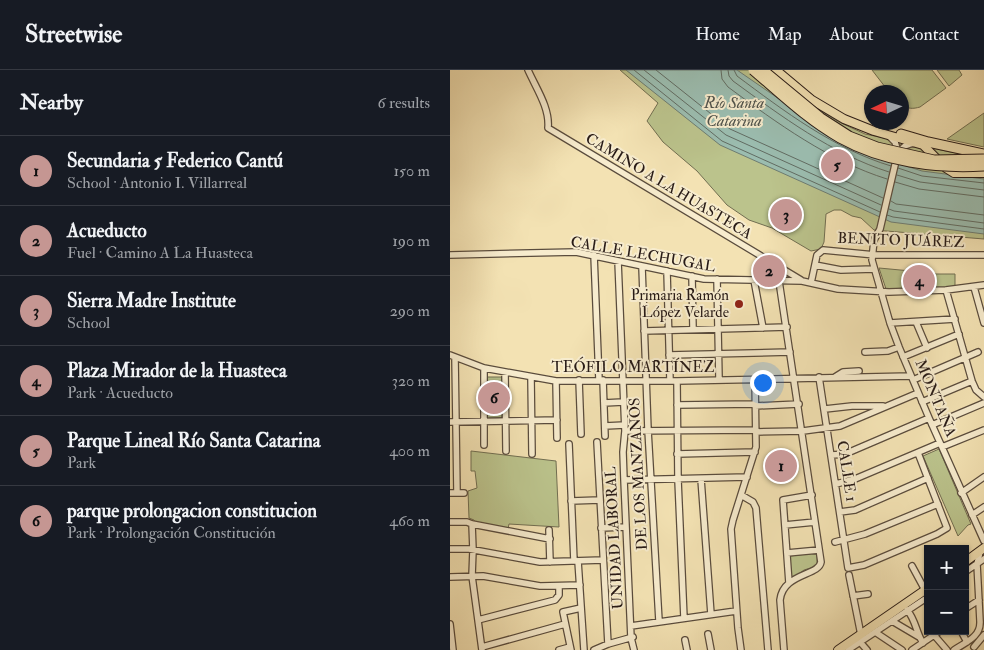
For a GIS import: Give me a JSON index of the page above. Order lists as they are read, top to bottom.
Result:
{
  "streets": {
    "street": [
      "CAMINO A LA HUASTECA",
      "BENITO JUÁREZ",
      "CALLE LECHUGAL",
      "TEÓFILO MARTÍNEZ",
      "MONTAÑA",
      "CALLE 1",
      "DE LOS MANZANOS",
      "UNIDAD LABORAL"
    ]
  },
  "crossings": [
    ["CAMINO A LA HUASTECA", "CALLE LECHUGAL"],
    ["CALLE LECHUGAL", "DE LOS MANZANOS"],
    ["CALLE LECHUGAL", "UNIDAD LABORAL"],
    ["TEÓFILO MARTÍNEZ", "CALLE 1"],
    ["TEÓFILO MARTÍNEZ", "DE LOS MANZANOS"],
    ["TEÓFILO MARTÍNEZ", "UNIDAD LABORAL"]
  ],
  "water": ["Río Santa Catarina"],
  "places": ["Primaria Ramón López Velarde"],
  "north": "left",
  "page": {
    "header": "Streetwise",
    "nav": [
      "Home",
      "Map",
      "About",
      "Contact"
    ],
    "heading": ["Nearby", "6 results"],
    "list": [
      {
        "mark": "1",
        "name": "Secundaria 5 Federico Cantú",
        "note": "School · Antonio I. Villarreal",
        "value": "150 m"
      },
      {
        "mark": "2",
        "name": "Acueducto",
        "note": "Fuel · Camino A La Huasteca",
        "value": "190 m"
      },
      {
        "mark": "3",
        "name": "Sierra Madre Institute",
        "note": "School",
        "value": "290 m"
      },
      {
        "mark": "4",
        "name": "Plaza Mirador de la Huasteca",
        "note": "Park · Acueducto",
        "value": "320 m"
      },
      {
        "mark": "5",
        "name": "Parque Lineal Río Santa Catarina",
        "note": "Park",
        "value": "400 m"
      },
      {
        "mark": "6",
        "name": "parque prolongacion constitucion",
        "note": "Park · Prolongación Constitución",
        "value": "460 m"
      }
    ],
    "pins": [
      "5",
      "3",
      "2",
      "4",
      "6",
      "1"
    ],
    "map_buttons": ["+", "−"]
  }
}
